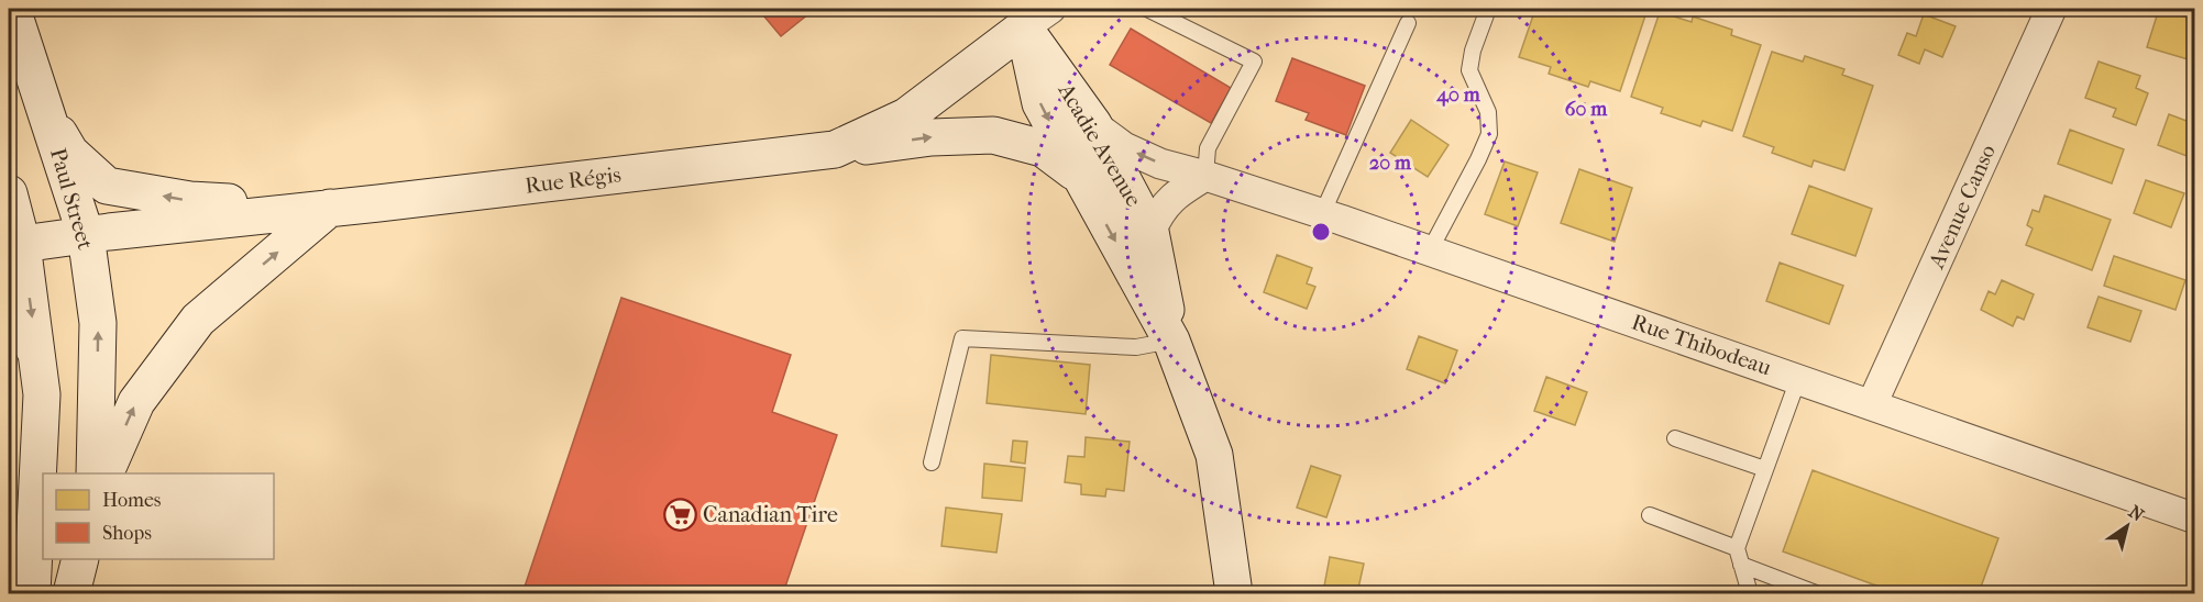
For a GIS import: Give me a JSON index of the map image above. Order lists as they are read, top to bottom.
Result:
{
  "streets": {
    "street": [
      "Acadie Avenue",
      "Rue Régis",
      "Paul Street",
      "Avenue Canso",
      "Rue Thibodeau"
    ]
  },
  "crossings": [
    ["Acadie Avenue", "Rue Régis"],
    ["Acadie Avenue", "Rue Thibodeau"],
    ["Rue Régis", "Paul Street"],
    ["Avenue Canso", "Rue Thibodeau"]
  ],
  "places": {
    "supermarket": ["Canadian Tire"]
  },
  "legend": ["Homes", "Shops"],
  "north": "top right",
  "rings": ["40 m", "60 m", "20 m"]
}
